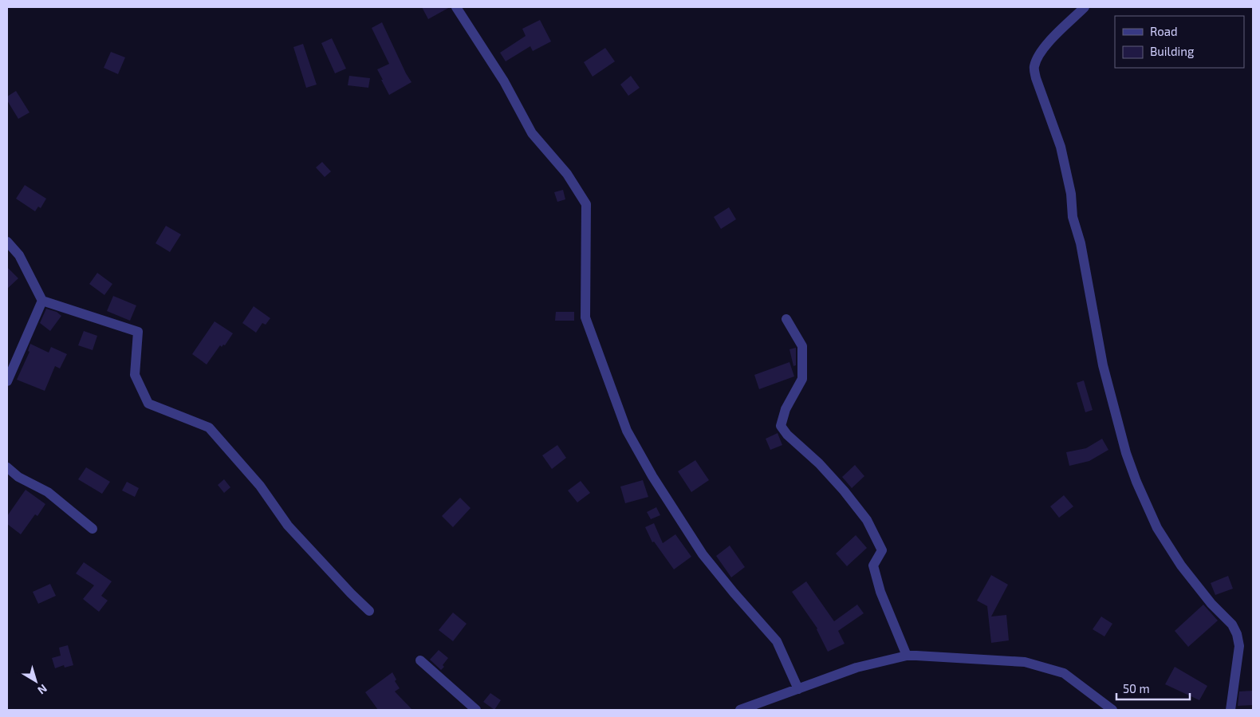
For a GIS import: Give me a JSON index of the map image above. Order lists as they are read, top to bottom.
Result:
{
  "legend": ["Road", "Building"],
  "scale_bar": "50 m",
  "north": "bottom right"
}
